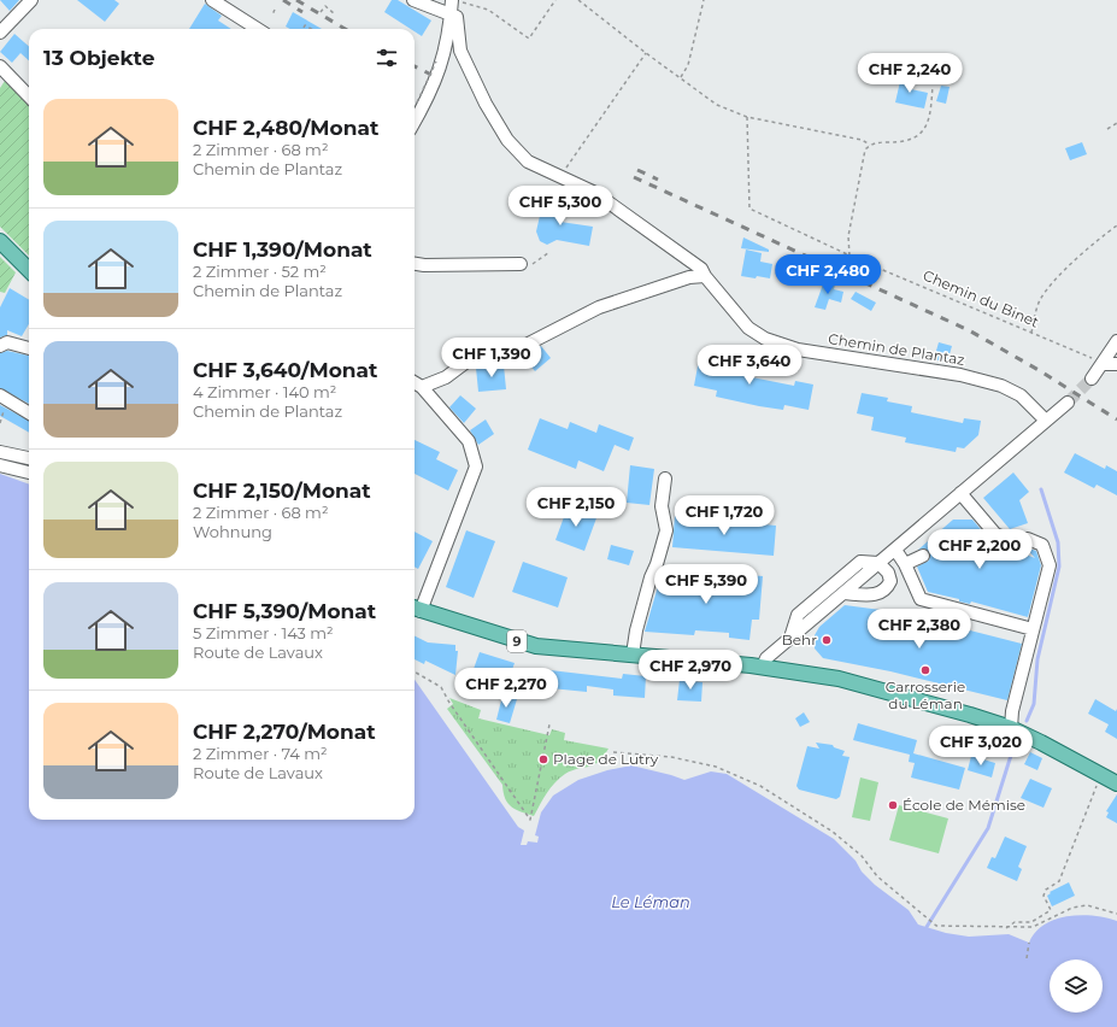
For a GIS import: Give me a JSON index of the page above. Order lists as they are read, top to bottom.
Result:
{
  "streets": {
    "main road": ["9"],
    "street": ["Chemin de Plantaz"],
    "path": ["Chemin du Binet"]
  },
  "water": ["Le Léman"],
  "places": [
    "Behr",
    "Carrosserie du Léman",
    "Plage de Lutry",
    "École de Mémise"
  ],
  "page": {
    "heading": "13 Objekte",
    "price": [
      "CHF 2,240",
      "CHF 5,300",
      "CHF 2,480",
      "CHF 1,390",
      "CHF 3,640",
      "CHF 2,150",
      "CHF 1,720",
      "CHF 2,200",
      "CHF 5,390",
      "CHF 2,380",
      "CHF 2,970",
      "CHF 2,270",
      "CHF 3,020"
    ],
    "list": [
      {
        "name": "CHF 2,480/Monat",
        "note": "2 Zimmer · 68 m² · Chemin de Plantaz"
      },
      {
        "name": "CHF 1,390/Monat",
        "note": "2 Zimmer · 52 m² · Chemin de Plantaz"
      },
      {
        "name": "CHF 3,640/Monat",
        "note": "4 Zimmer · 140 m² · Chemin de Plantaz"
      },
      {
        "name": "CHF 2,150/Monat",
        "note": "2 Zimmer · 68 m² · Wohnung"
      },
      {
        "name": "CHF 5,390/Monat",
        "note": "5 Zimmer · 143 m² · Route de Lavaux"
      },
      {
        "name": "CHF 2,270/Monat",
        "note": "2 Zimmer · 74 m² · Route de Lavaux"
      }
    ]
  }
}
